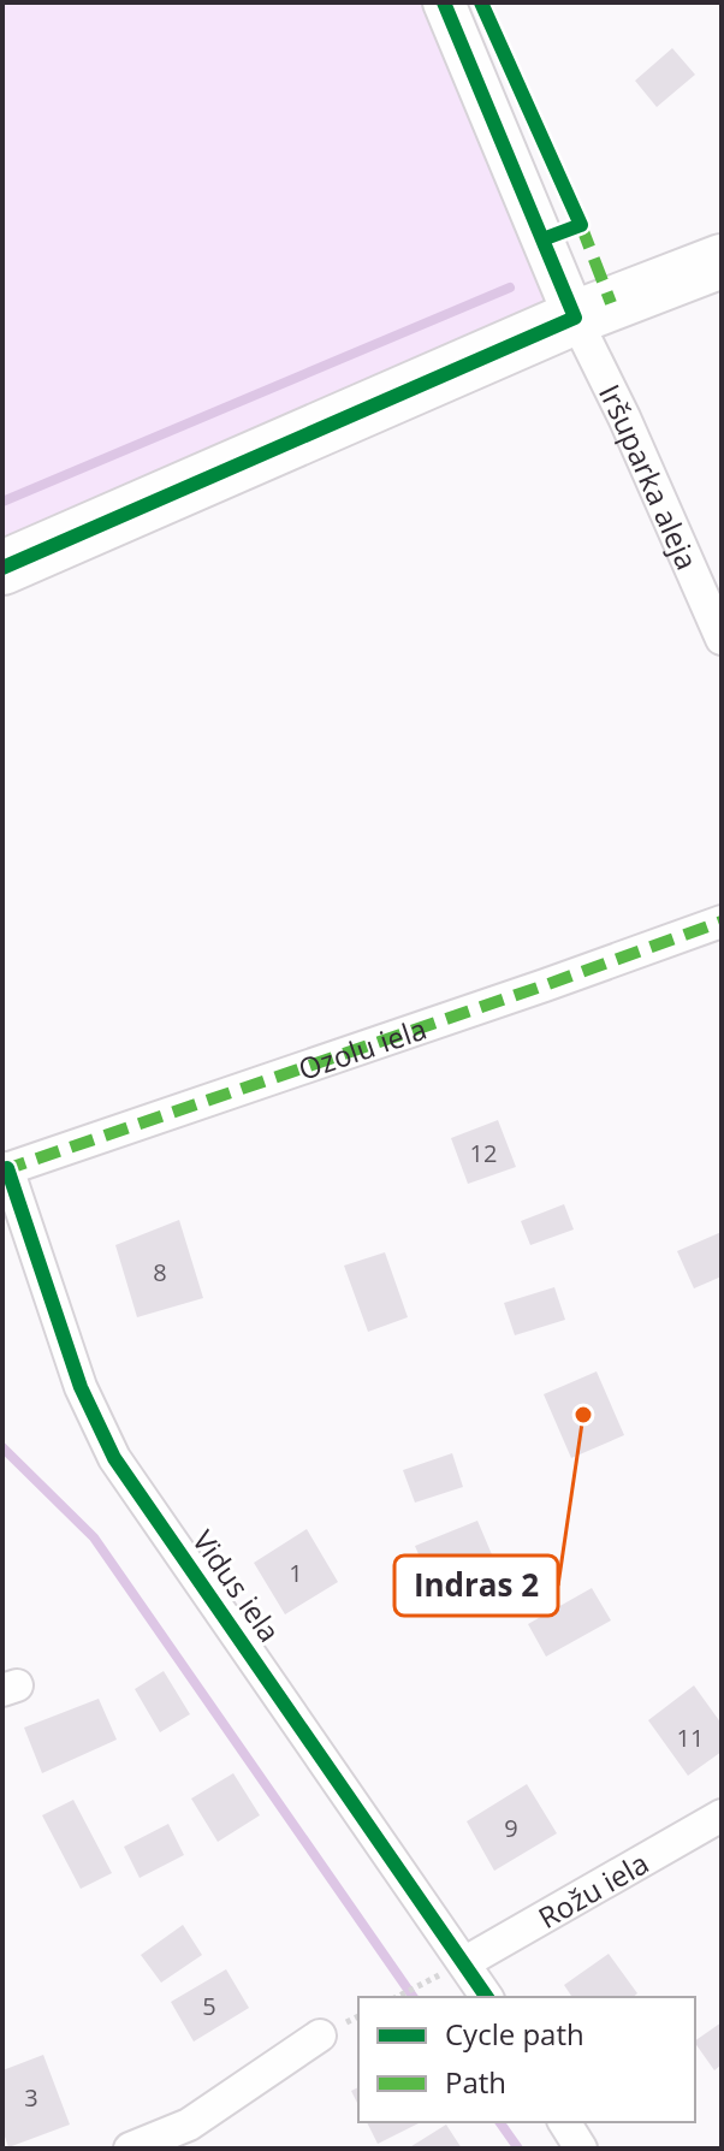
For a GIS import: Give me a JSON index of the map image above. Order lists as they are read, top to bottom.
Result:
{
  "streets": {
    "street": [
      "Iršuparka aleja",
      "Ozolu iela",
      "Vidus iela",
      "Rožu iela"
    ]
  },
  "crossings": [
    ["Ozolu iela", "Vidus iela"],
    ["Vidus iela", "Rožu iela"]
  ],
  "places": ["Indras 2"],
  "house_numbers": [
    "12",
    "8",
    "1",
    "11",
    "9",
    "5",
    "3"
  ],
  "legend": ["Cycle path", "Path"]
}
